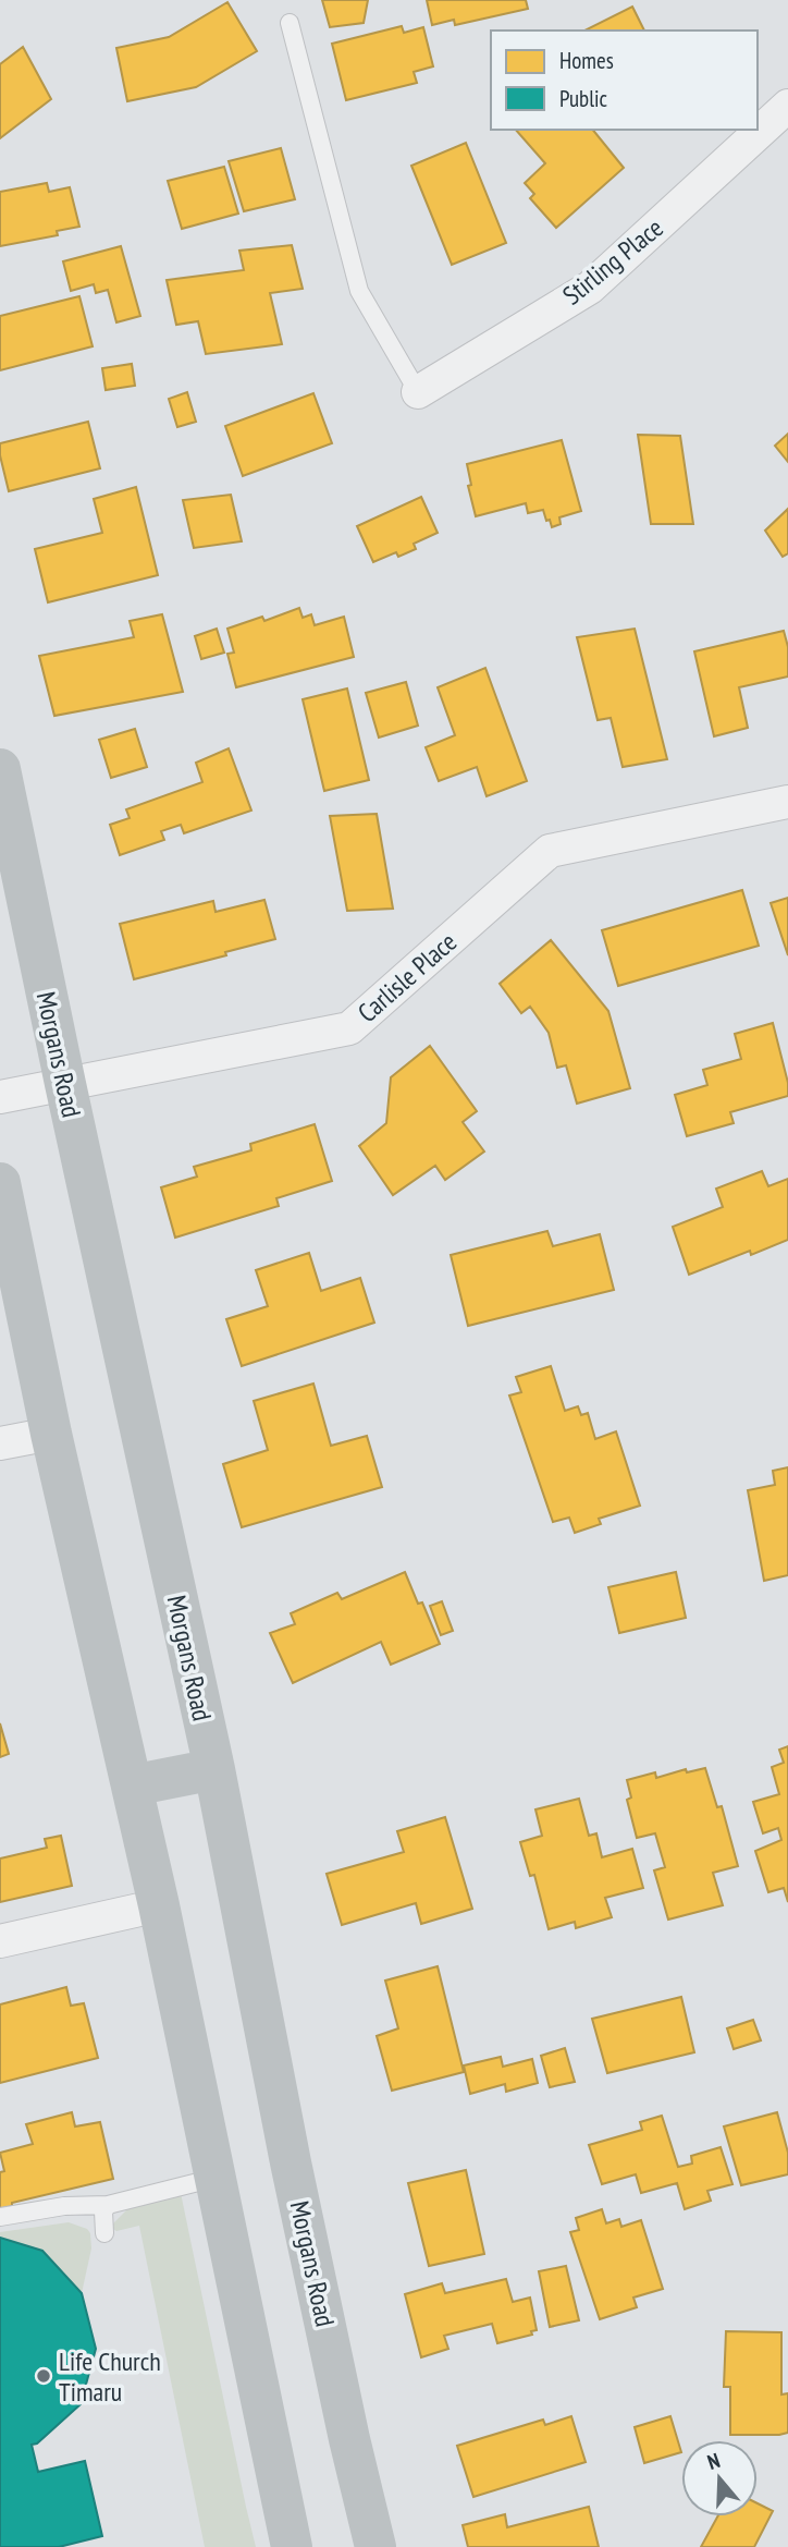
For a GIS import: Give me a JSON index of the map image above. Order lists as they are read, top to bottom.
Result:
{
  "streets": {
    "street": ["Stirling Place", "Carlisle Place", "Morgans Road"]
  },
  "crossings": [
    ["Carlisle Place", "Morgans Road"]
  ],
  "places": ["Life Church Timaru"],
  "legend": ["Homes", "Public"],
  "north": "top"
}
